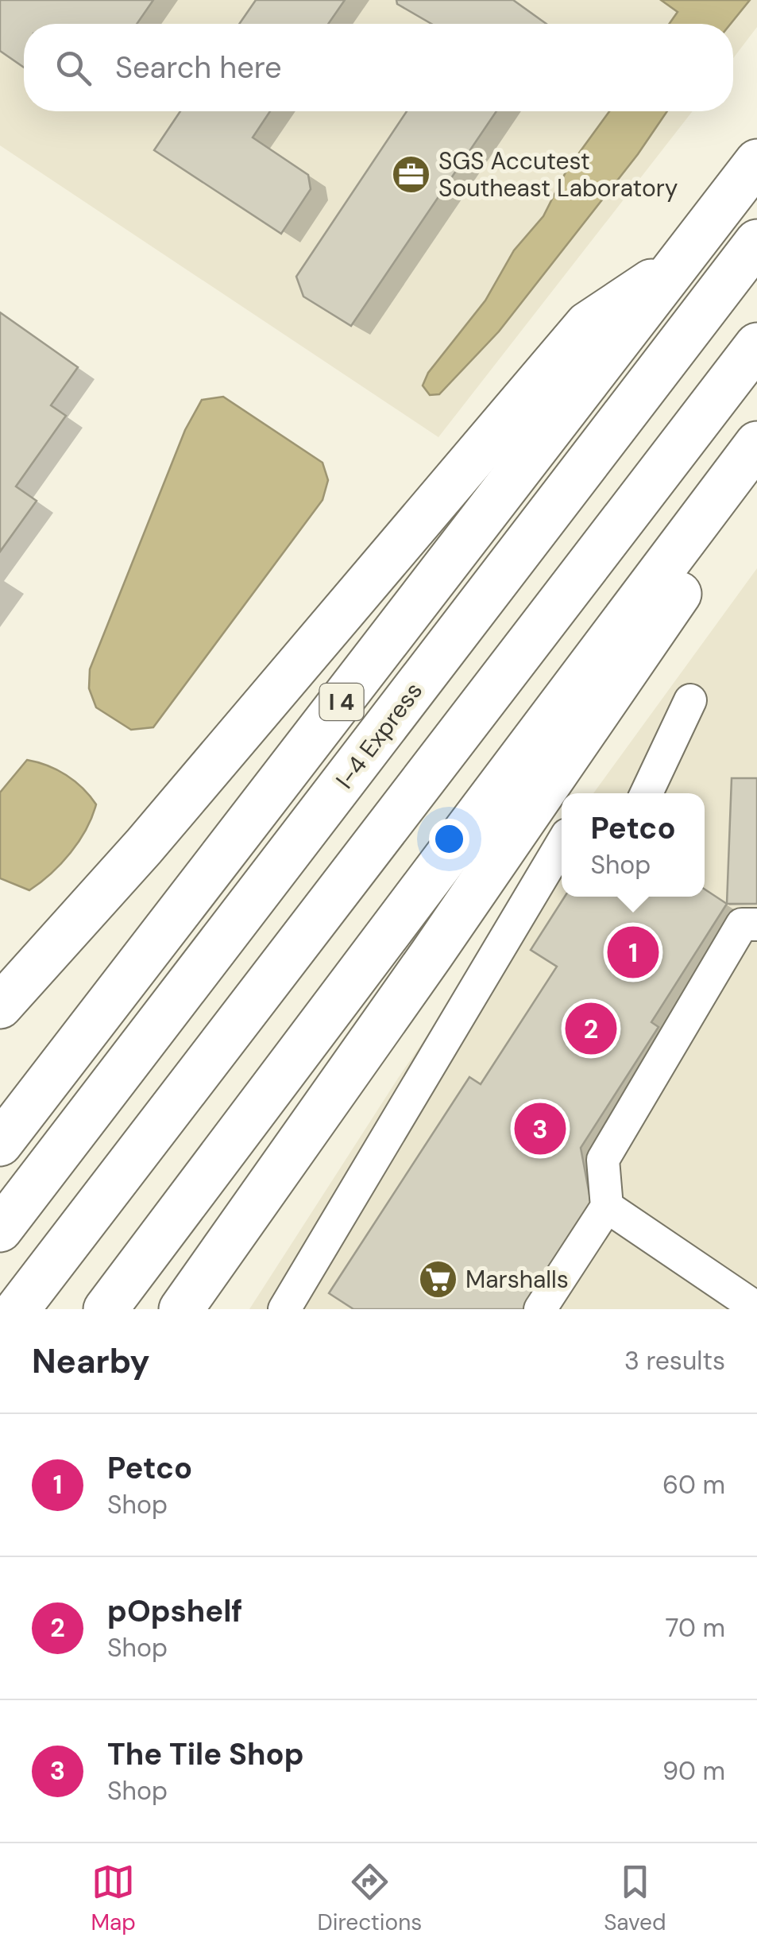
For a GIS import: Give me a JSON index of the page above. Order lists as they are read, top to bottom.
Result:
{
  "streets": {
    "highway": ["I 4", "I-4 Express"]
  },
  "places": {
    "office": ["SGS Accutest Southeast Laboratory"],
    "supermarket": ["Marshalls"]
  },
  "page": {
    "search": "Search here",
    "popup": ["Petco", "Shop"],
    "pins": ["1", "2", "3"],
    "heading": ["Nearby", "3 results"],
    "list": [
      {
        "mark": "1",
        "name": "Petco",
        "note": "Shop",
        "value": "60 m"
      },
      {
        "mark": "2",
        "name": "pOpshelf",
        "note": "Shop",
        "value": "70 m"
      },
      {
        "mark": "3",
        "name": "The Tile Shop",
        "note": "Shop",
        "value": "90 m"
      }
    ],
    "nav": ["Map", "Directions", "Saved"]
  }
}
